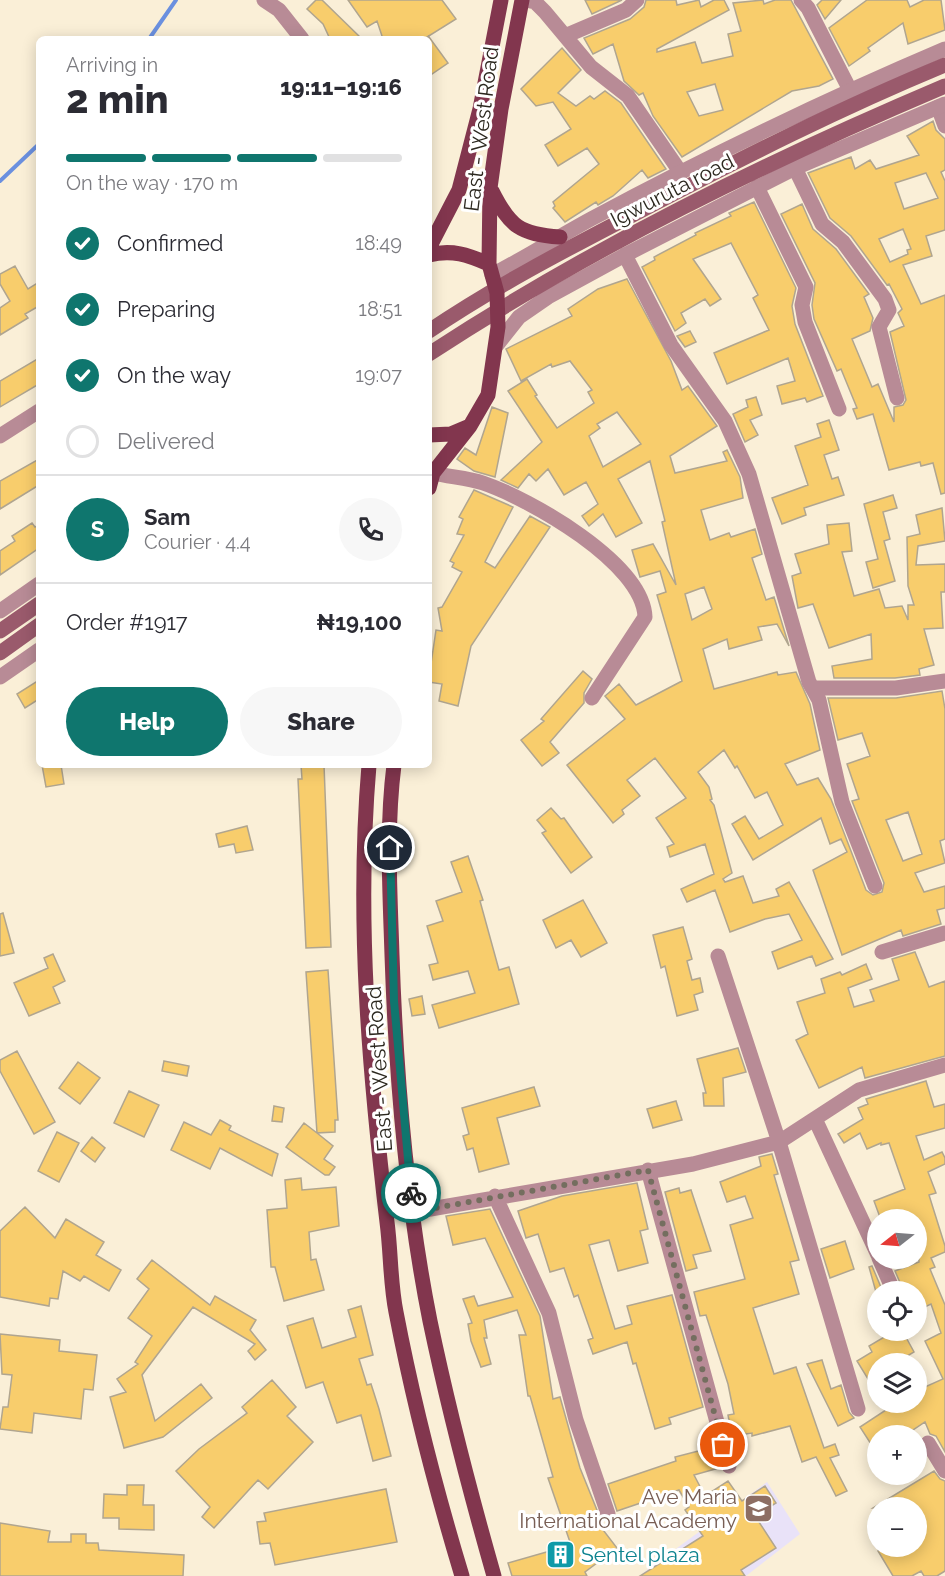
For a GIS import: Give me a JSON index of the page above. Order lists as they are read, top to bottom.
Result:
{
  "streets": {
    "main road": ["East - West Road", "Igwuruta road"]
  },
  "places": {
    "school or university": ["Ave Maria International Academy"],
    "building": ["Sentel plaza"]
  },
  "north": "left",
  "page": {
    "heading": ["2 min", "Arriving in", "19:11–19:16"],
    "panel": [
      "Sam",
      "Courier · 4.4",
      "Order #1917",
      "₦19,100"
    ],
    "bar": "On the way · 170 m",
    "list": [
      ["Confirmed", "18:49"],
      ["Preparing", "18:51"],
      ["On the way", "19:07"],
      "Delivered"
    ],
    "round": "S",
    "buttons": ["Help", "Share"],
    "map_buttons": ["+", "−"]
  }
}
